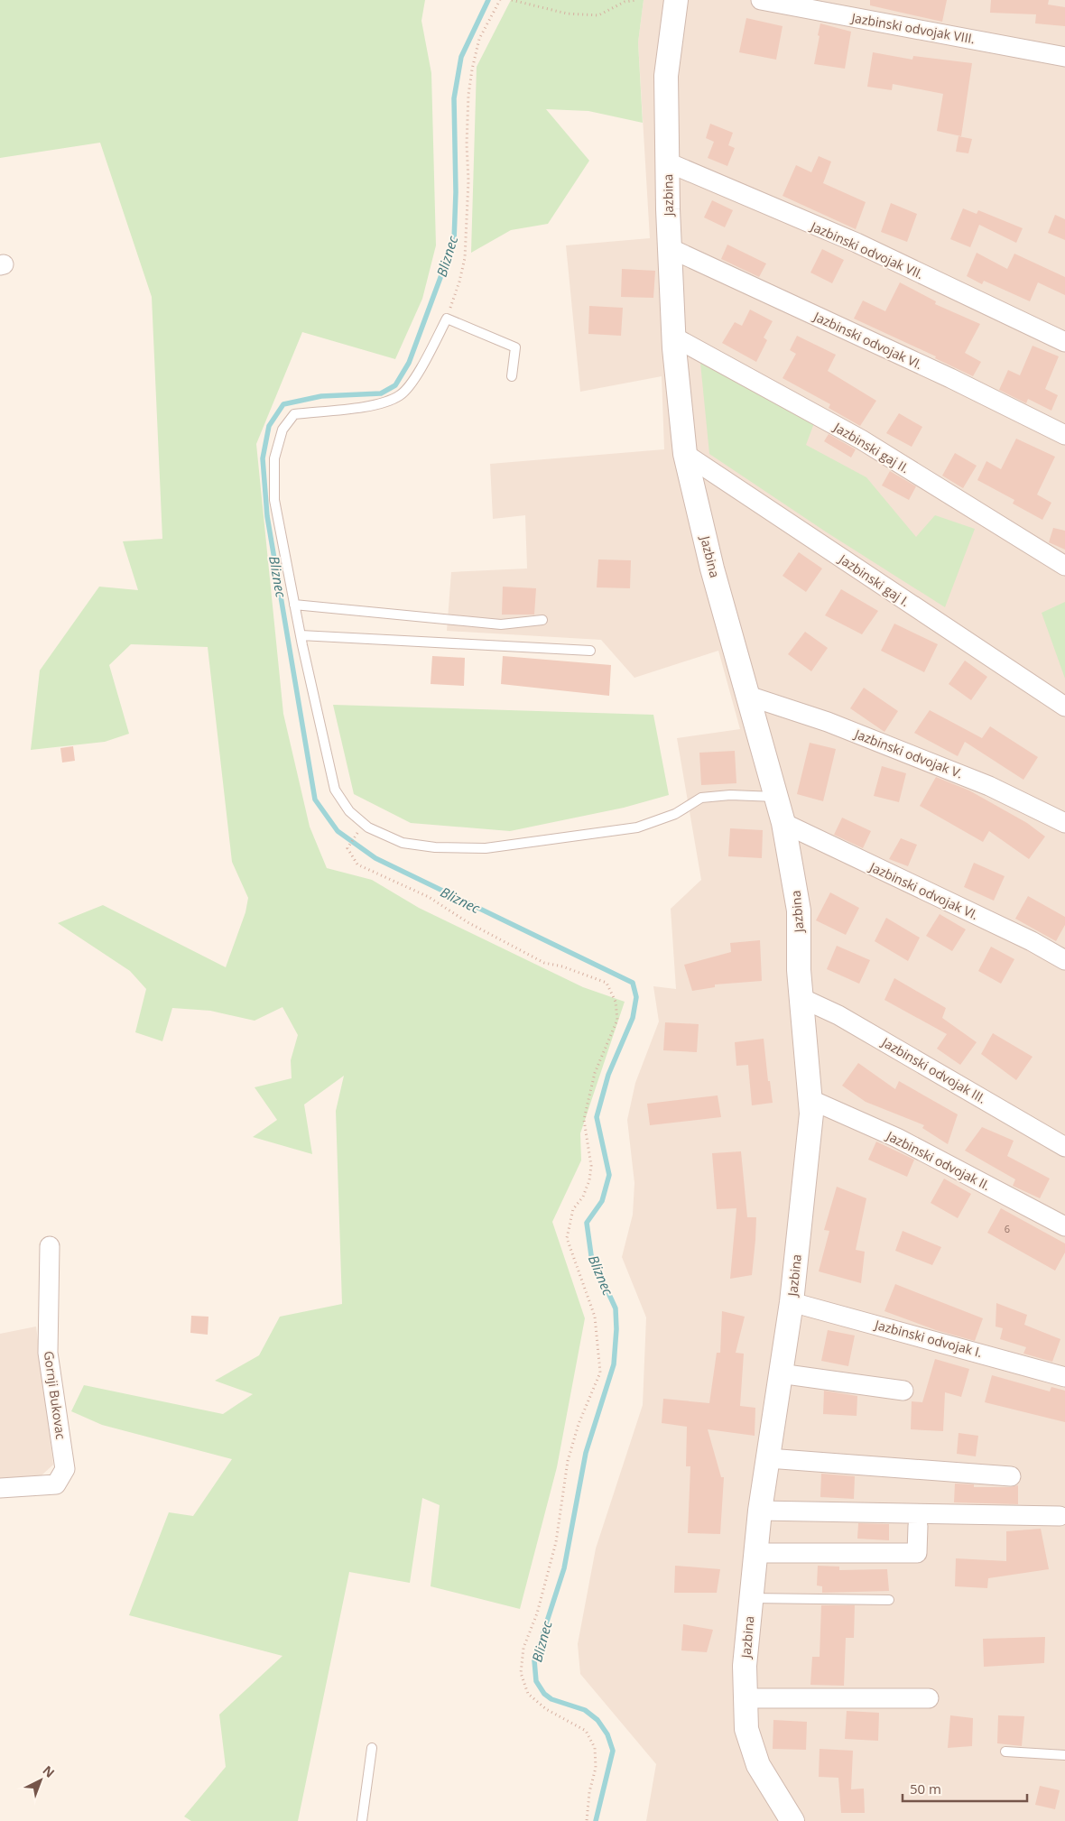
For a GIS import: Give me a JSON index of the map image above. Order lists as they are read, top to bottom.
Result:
{
  "streets": {
    "street": [
      "Jazbinski odvojak VIII.",
      "Jazbina",
      "Jazbinski odvojak VII.",
      "Jazbinski odvojak VI.",
      "Jazbinski gaj II.",
      "Jazbinski gaj I.",
      "Jazbinski odvojak V.",
      "Jazbinski odvojak III.",
      "Jazbinski odvojak II.",
      "Jazbinski odvojak I.",
      "Gornji Bukovac"
    ]
  },
  "crossings": [
    ["Jazbina", "Jazbinski odvojak VII."],
    ["Jazbina", "Jazbinski odvojak VI."],
    ["Jazbina", "Jazbinski gaj II."],
    ["Jazbina", "Jazbinski gaj I."],
    ["Jazbina", "Jazbinski odvojak V."],
    ["Jazbina", "Jazbinski odvojak III."],
    ["Jazbina", "Jazbinski odvojak II."],
    ["Jazbina", "Jazbinski odvojak I."]
  ],
  "water": ["Bliznec"],
  "house_numbers": ["6"],
  "scale_bar": "50 m",
  "north": "top right"
}
